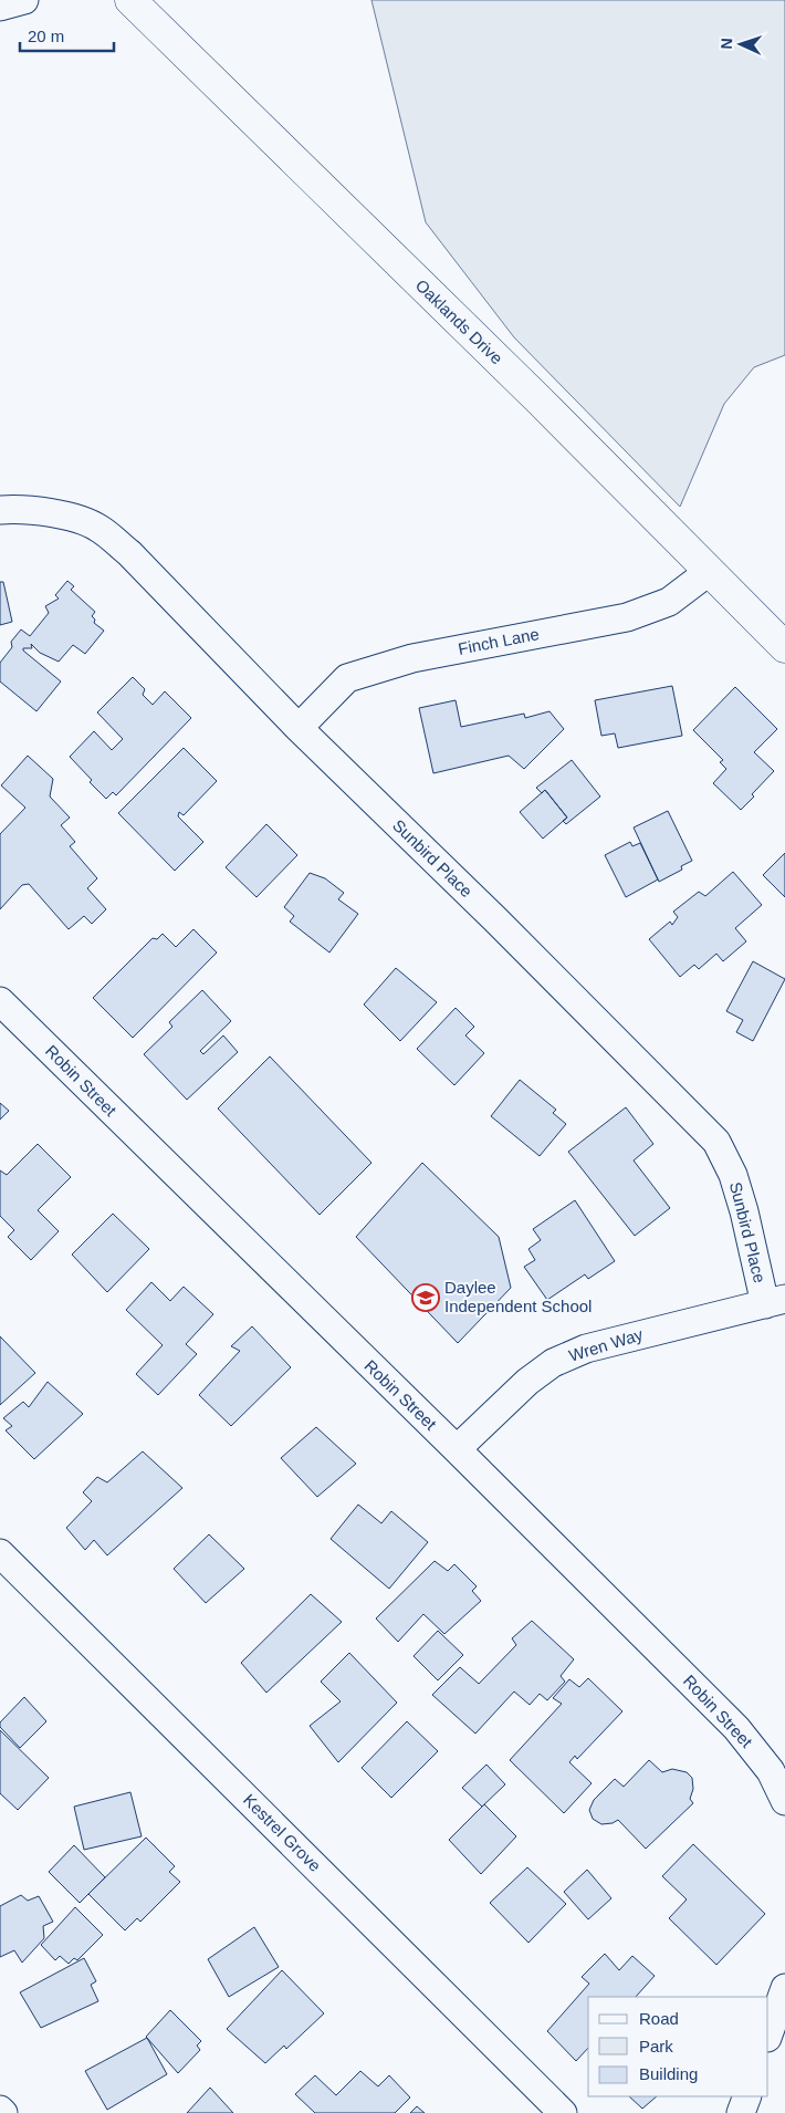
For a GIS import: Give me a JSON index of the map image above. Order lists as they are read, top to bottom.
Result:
{
  "streets": {
    "street": [
      "Oaklands Drive",
      "Finch Lane",
      "Sunbird Place",
      "Robin Street",
      "Wren Way",
      "Kestrel Grove"
    ]
  },
  "crossings": [
    ["Oaklands Drive", "Finch Lane"],
    ["Finch Lane", "Sunbird Place"],
    ["Sunbird Place", "Wren Way"],
    ["Robin Street", "Wren Way"]
  ],
  "places": {
    "school or university": ["Daylee Independent School"]
  },
  "legend": ["Road", "Park", "Building"],
  "scale_bar": "20 m",
  "north": "left"
}
